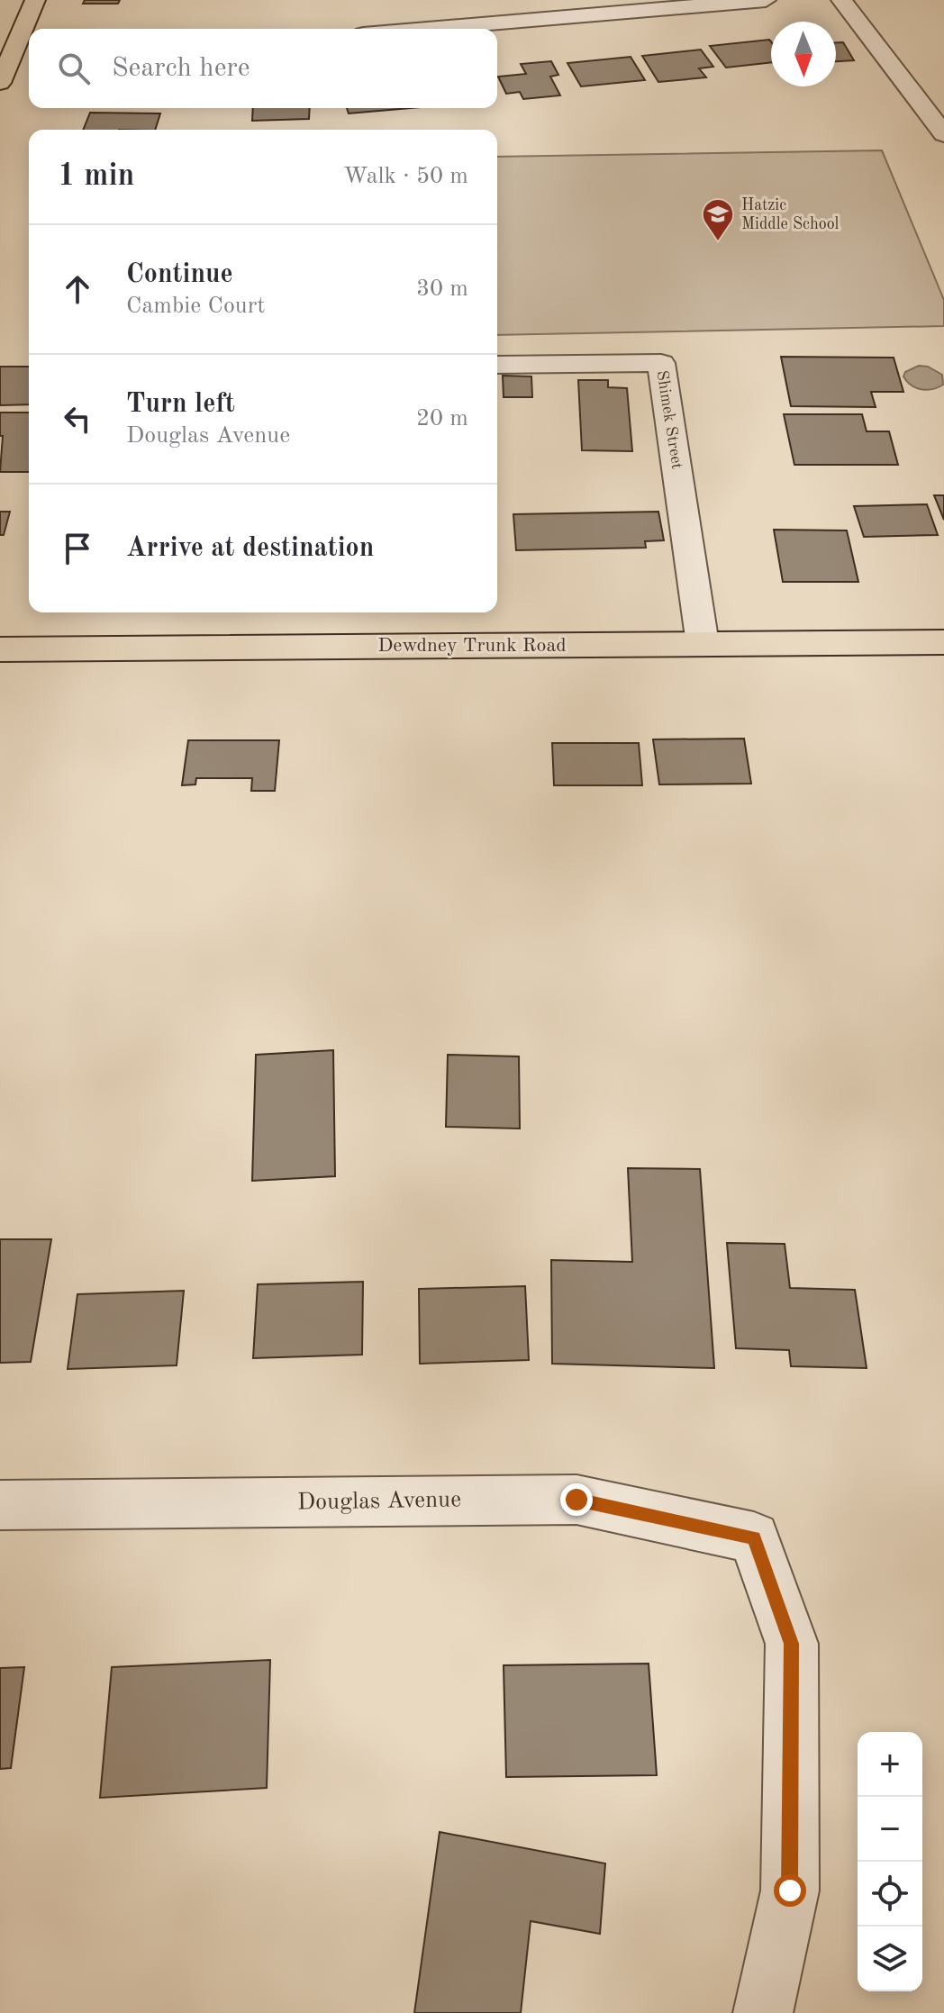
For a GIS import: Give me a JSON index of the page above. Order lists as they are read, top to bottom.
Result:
{
  "streets": {
    "main road": ["Dewdney Trunk Road"],
    "street": ["Shimek Street", "Douglas Avenue"]
  },
  "crossings": [
    ["Shimek Street", "Dewdney Trunk Road"]
  ],
  "places": {
    "school or university": ["Hatzic Middle School"]
  },
  "north": "bottom",
  "page": {
    "search": "Search here",
    "heading": ["1 min", "Walk · 50 m"],
    "list": [
      ["Continue", "Cambie Court", "30 m"],
      ["Turn left", "Douglas Avenue", "20 m"],
      "Arrive at destination"
    ],
    "map_buttons": ["+", "−"]
  }
}
